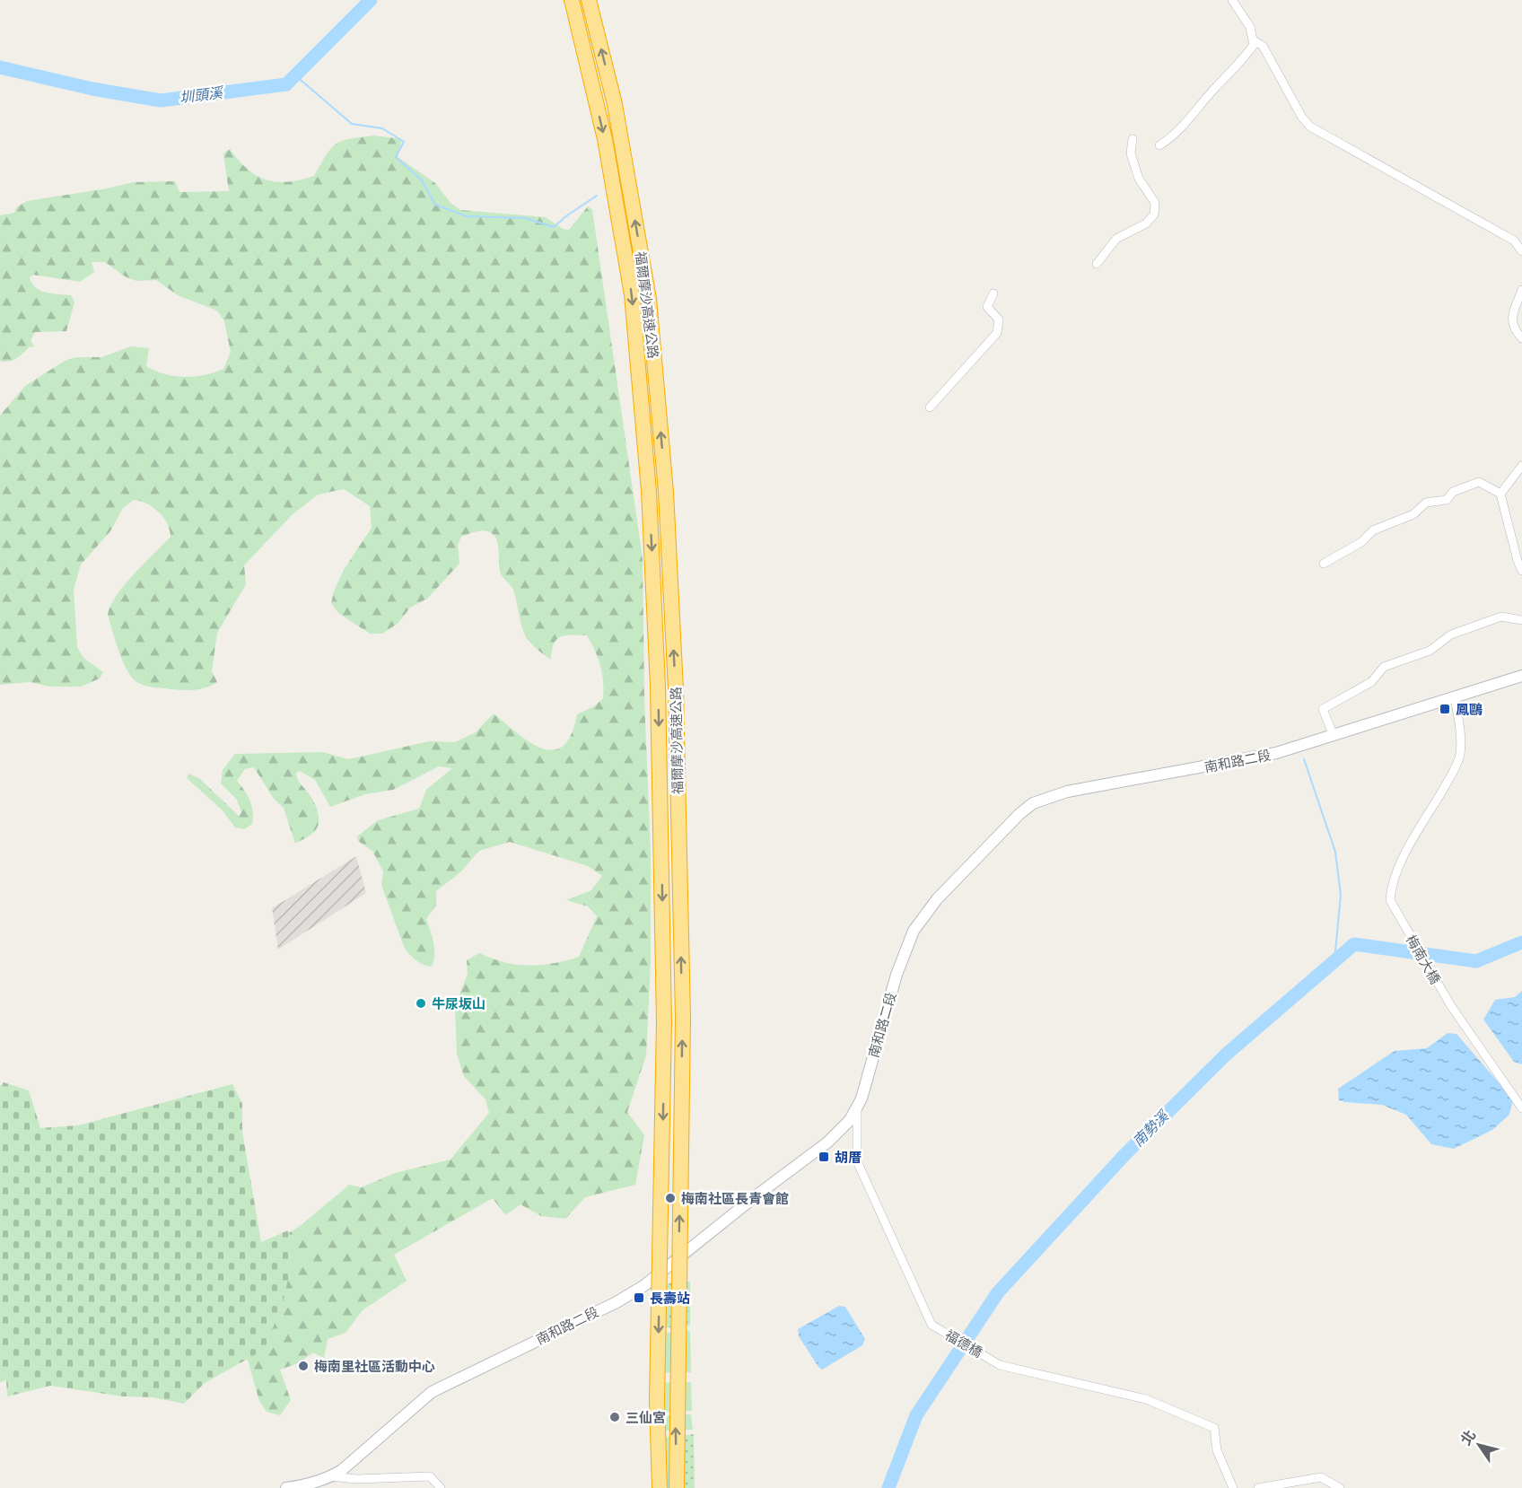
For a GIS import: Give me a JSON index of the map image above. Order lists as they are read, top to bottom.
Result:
{
  "streets": {
    "highway": ["福爾摩沙高速公路"],
    "main road": ["南和路二段"],
    "street": ["梅南大橋", "福德橋"]
  },
  "crossings": [
    ["南和路二段", "梅南大橋"],
    ["南和路二段", "福德橋"]
  ],
  "water": ["圳頭溪", "南勢溪"],
  "places": {
    "transit": ["鳳鷗", "胡厝", "長壽站"],
    "other": [
      "牛尿坂山",
      "梅南社區長青會館",
      "梅南里社區活動中心",
      "三仙宮"
    ]
  },
  "north": "top left"
}
